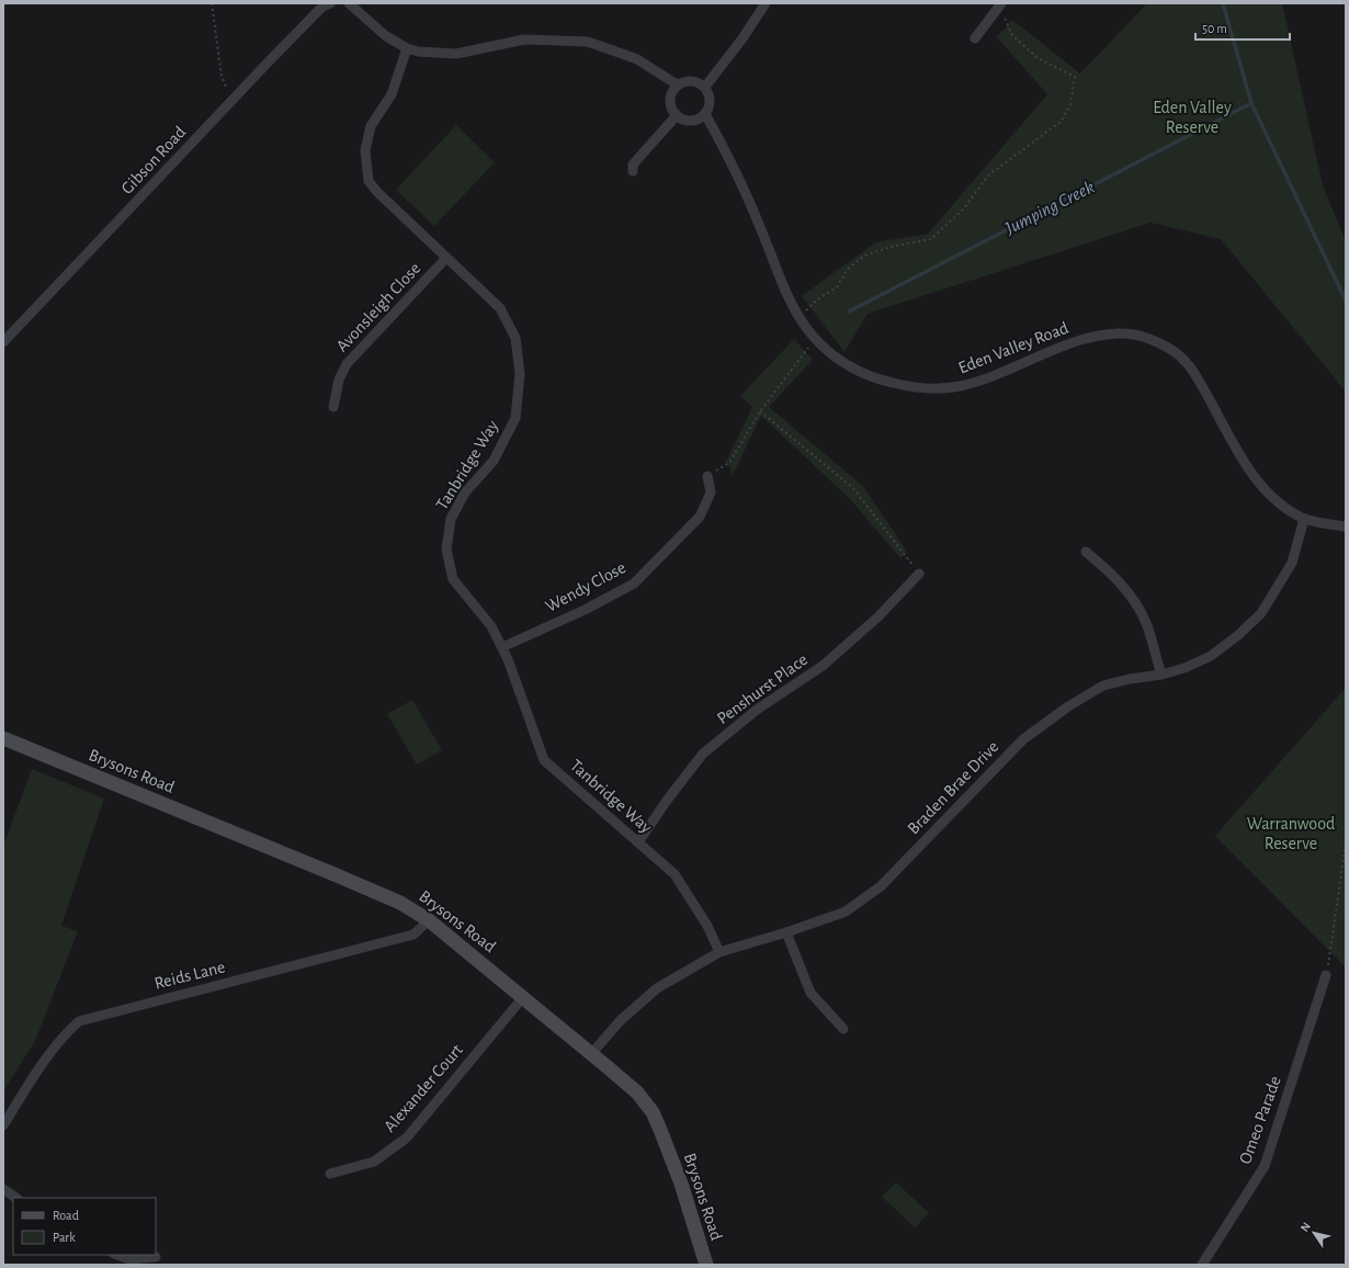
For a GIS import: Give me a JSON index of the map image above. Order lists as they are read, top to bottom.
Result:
{
  "streets": {
    "street": [
      "Gibson Road",
      "Avonsleigh Close",
      "Eden Valley Road",
      "Tanbridge Way",
      "Wendy Close",
      "Penshurst Place",
      "Brysons Road",
      "Braden Brae Drive",
      "Reids Lane",
      "Alexander Court",
      "Omeo Parade"
    ]
  },
  "crossings": [
    ["Avonsleigh Close", "Tanbridge Way"],
    ["Eden Valley Road", "Braden Brae Drive"],
    ["Tanbridge Way", "Wendy Close"],
    ["Tanbridge Way", "Penshurst Place"],
    ["Tanbridge Way", "Braden Brae Drive"],
    ["Brysons Road", "Braden Brae Drive"],
    ["Brysons Road", "Reids Lane"],
    ["Brysons Road", "Alexander Court"]
  ],
  "water": ["Jumping Creek"],
  "parks": ["Eden Valley Reserve", "Warranwood Reserve"],
  "legend": ["Road", "Park"],
  "scale_bar": "50 m",
  "north": "top left"
}
